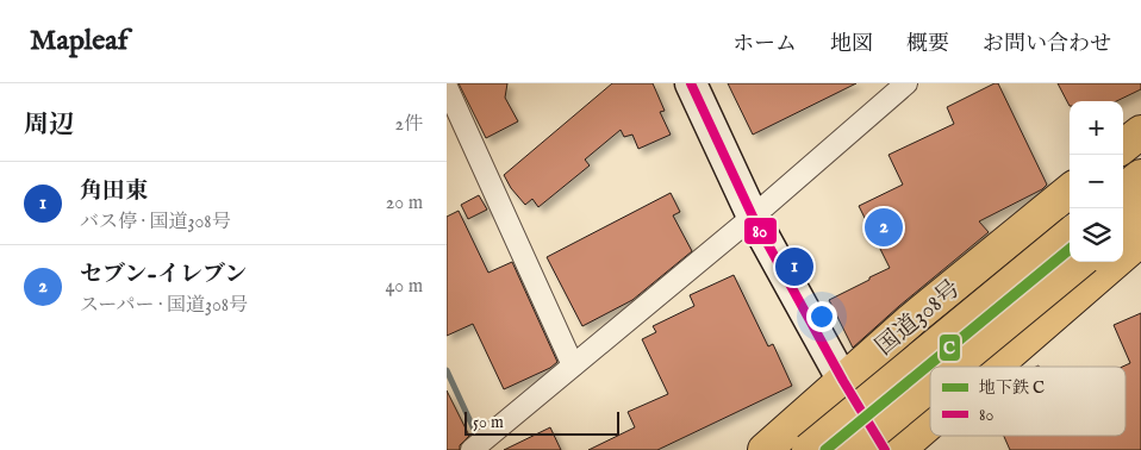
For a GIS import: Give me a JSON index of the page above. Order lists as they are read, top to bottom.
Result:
{
  "streets": {
    "highway": ["国道308号"]
  },
  "lines": ["transit line 80", "metro line C"],
  "legend": ["地下鉄 C", "80"],
  "scale_bar": "50 m",
  "page": {
    "header": "Mapleaf",
    "nav": [
      "ホーム",
      "地図",
      "概要",
      "お問い合わせ"
    ],
    "heading": ["周辺", "2件"],
    "map_buttons": ["+", "−"],
    "list": [
      {
        "mark": "1",
        "name": "角田東",
        "note": "バス停 · 国道308号",
        "value": "20 m"
      },
      {
        "mark": "2",
        "name": "セブン-イレブン",
        "note": "スーパー · 国道308号",
        "value": "40 m"
      }
    ],
    "pins": ["2", "1"],
    "scale": "50 m"
  }
}
